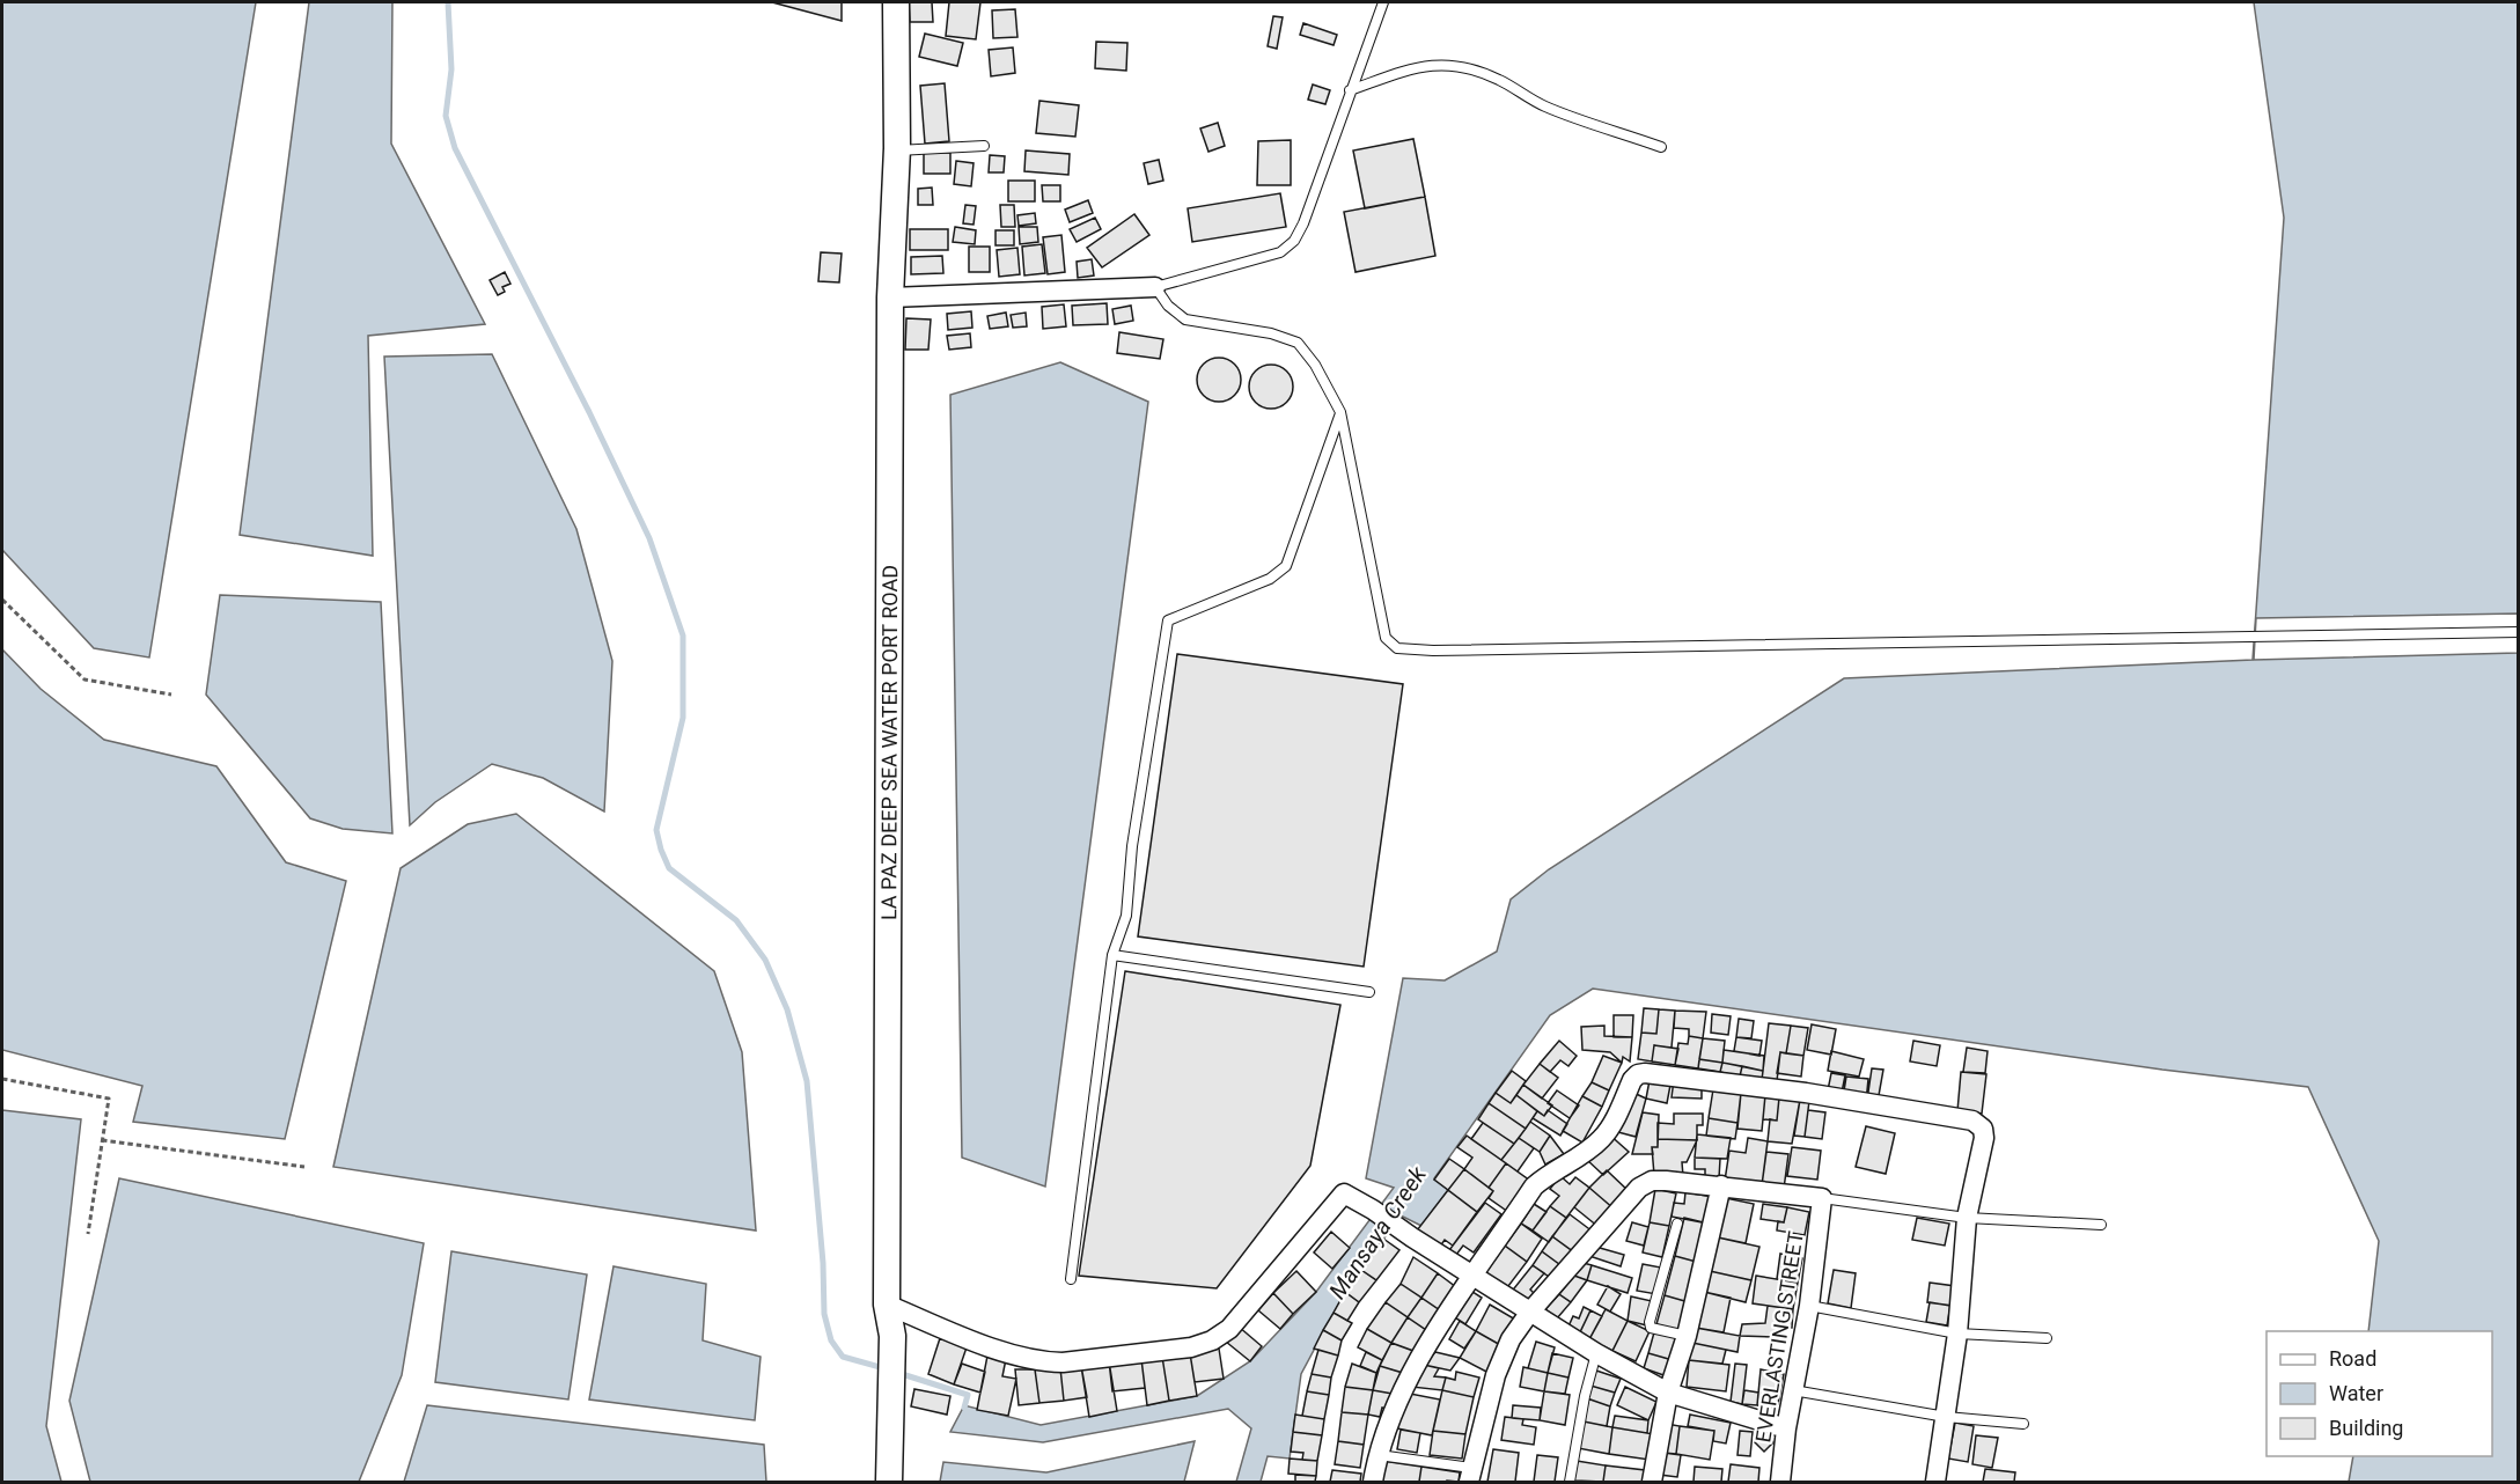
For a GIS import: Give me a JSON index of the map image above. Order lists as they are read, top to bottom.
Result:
{
  "streets": {
    "main road": ["LA PAZ DEEP SEA WATER PORT ROAD"],
    "street": ["EVERLASTING STREET"]
  },
  "water": ["Mansaya Creek"],
  "legend": ["Road", "Water", "Building"]
}
